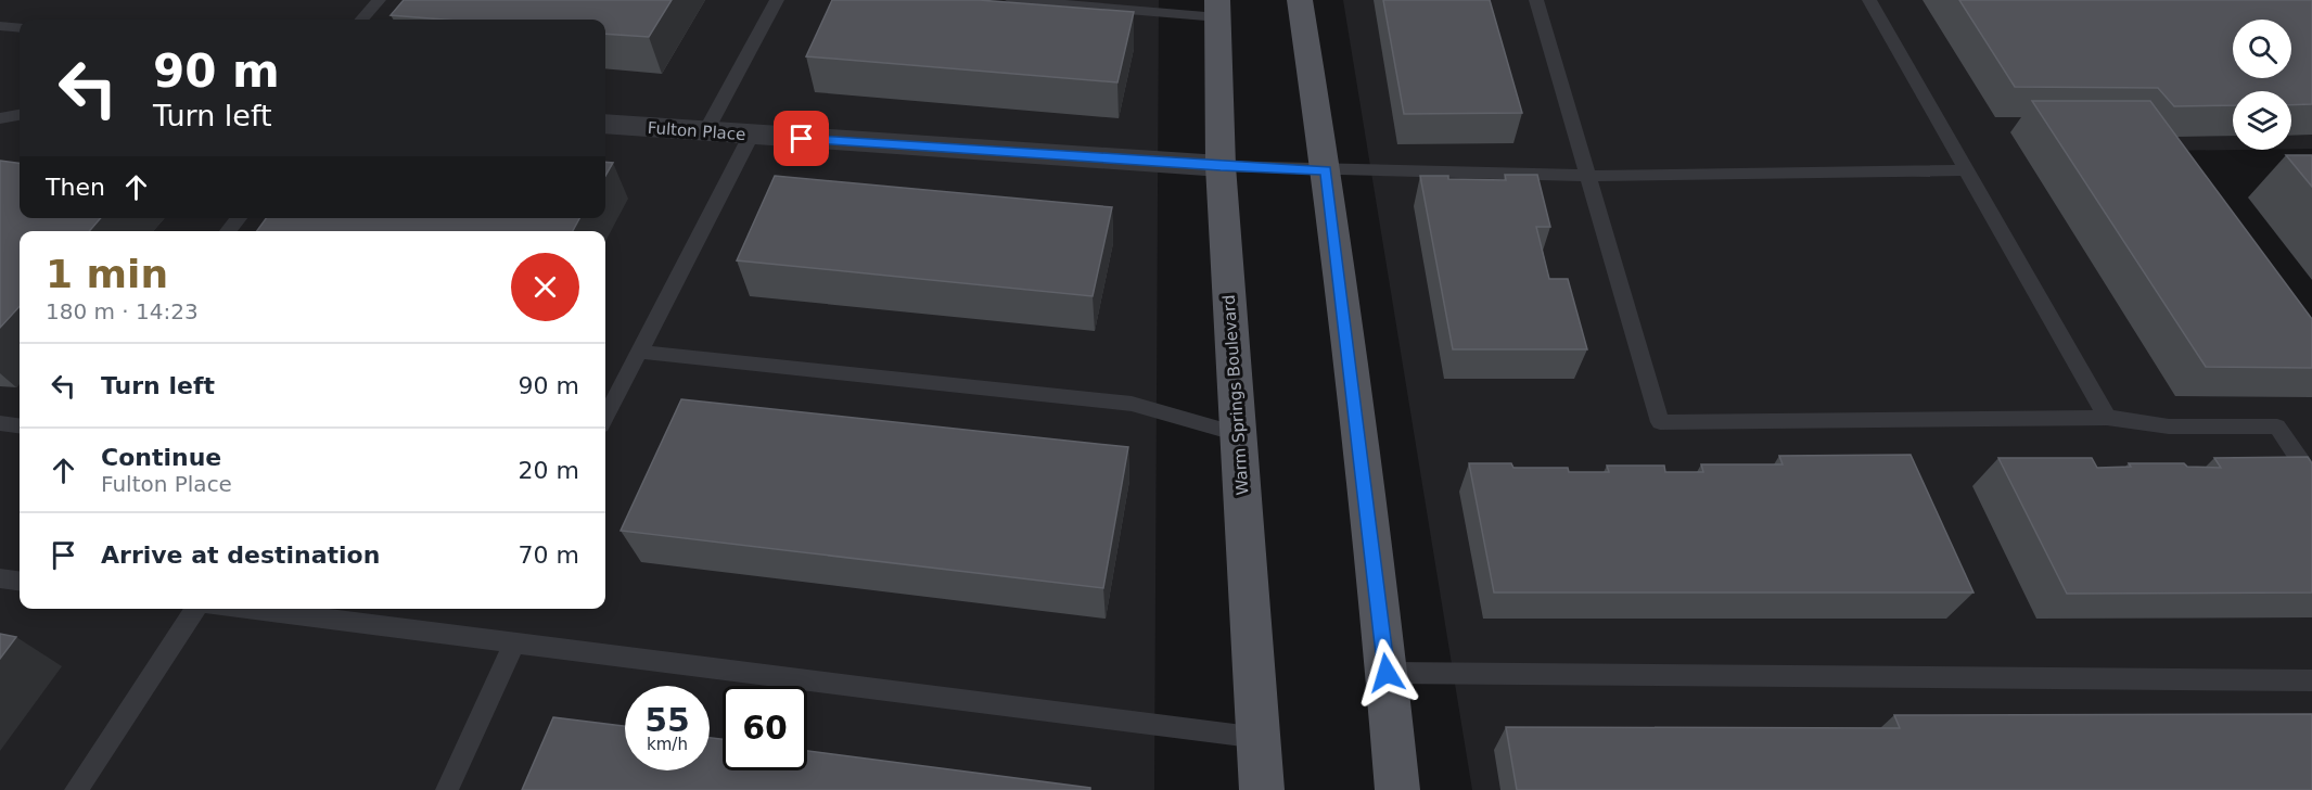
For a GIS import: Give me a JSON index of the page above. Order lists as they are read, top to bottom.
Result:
{
  "streets": {
    "main road": ["Warm Springs Boulevard"],
    "street": ["Fulton Place"]
  },
  "crossings": [
    ["Fulton Place", "Warm Springs Boulevard"]
  ],
  "page": {
    "turn": ["90 m", "Turn left"],
    "then": "Then",
    "heading": ["1 min", "180 m · 14:23"],
    "list": [
      {
        "name": "Turn left",
        "value": "90 m"
      },
      {
        "name": "Continue",
        "note": "Fulton Place",
        "value": "20 m"
      },
      {
        "name": "Arrive at destination",
        "value": "70 m"
      }
    ],
    "speed": "55 km/h",
    "limit": "60"
  }
}
